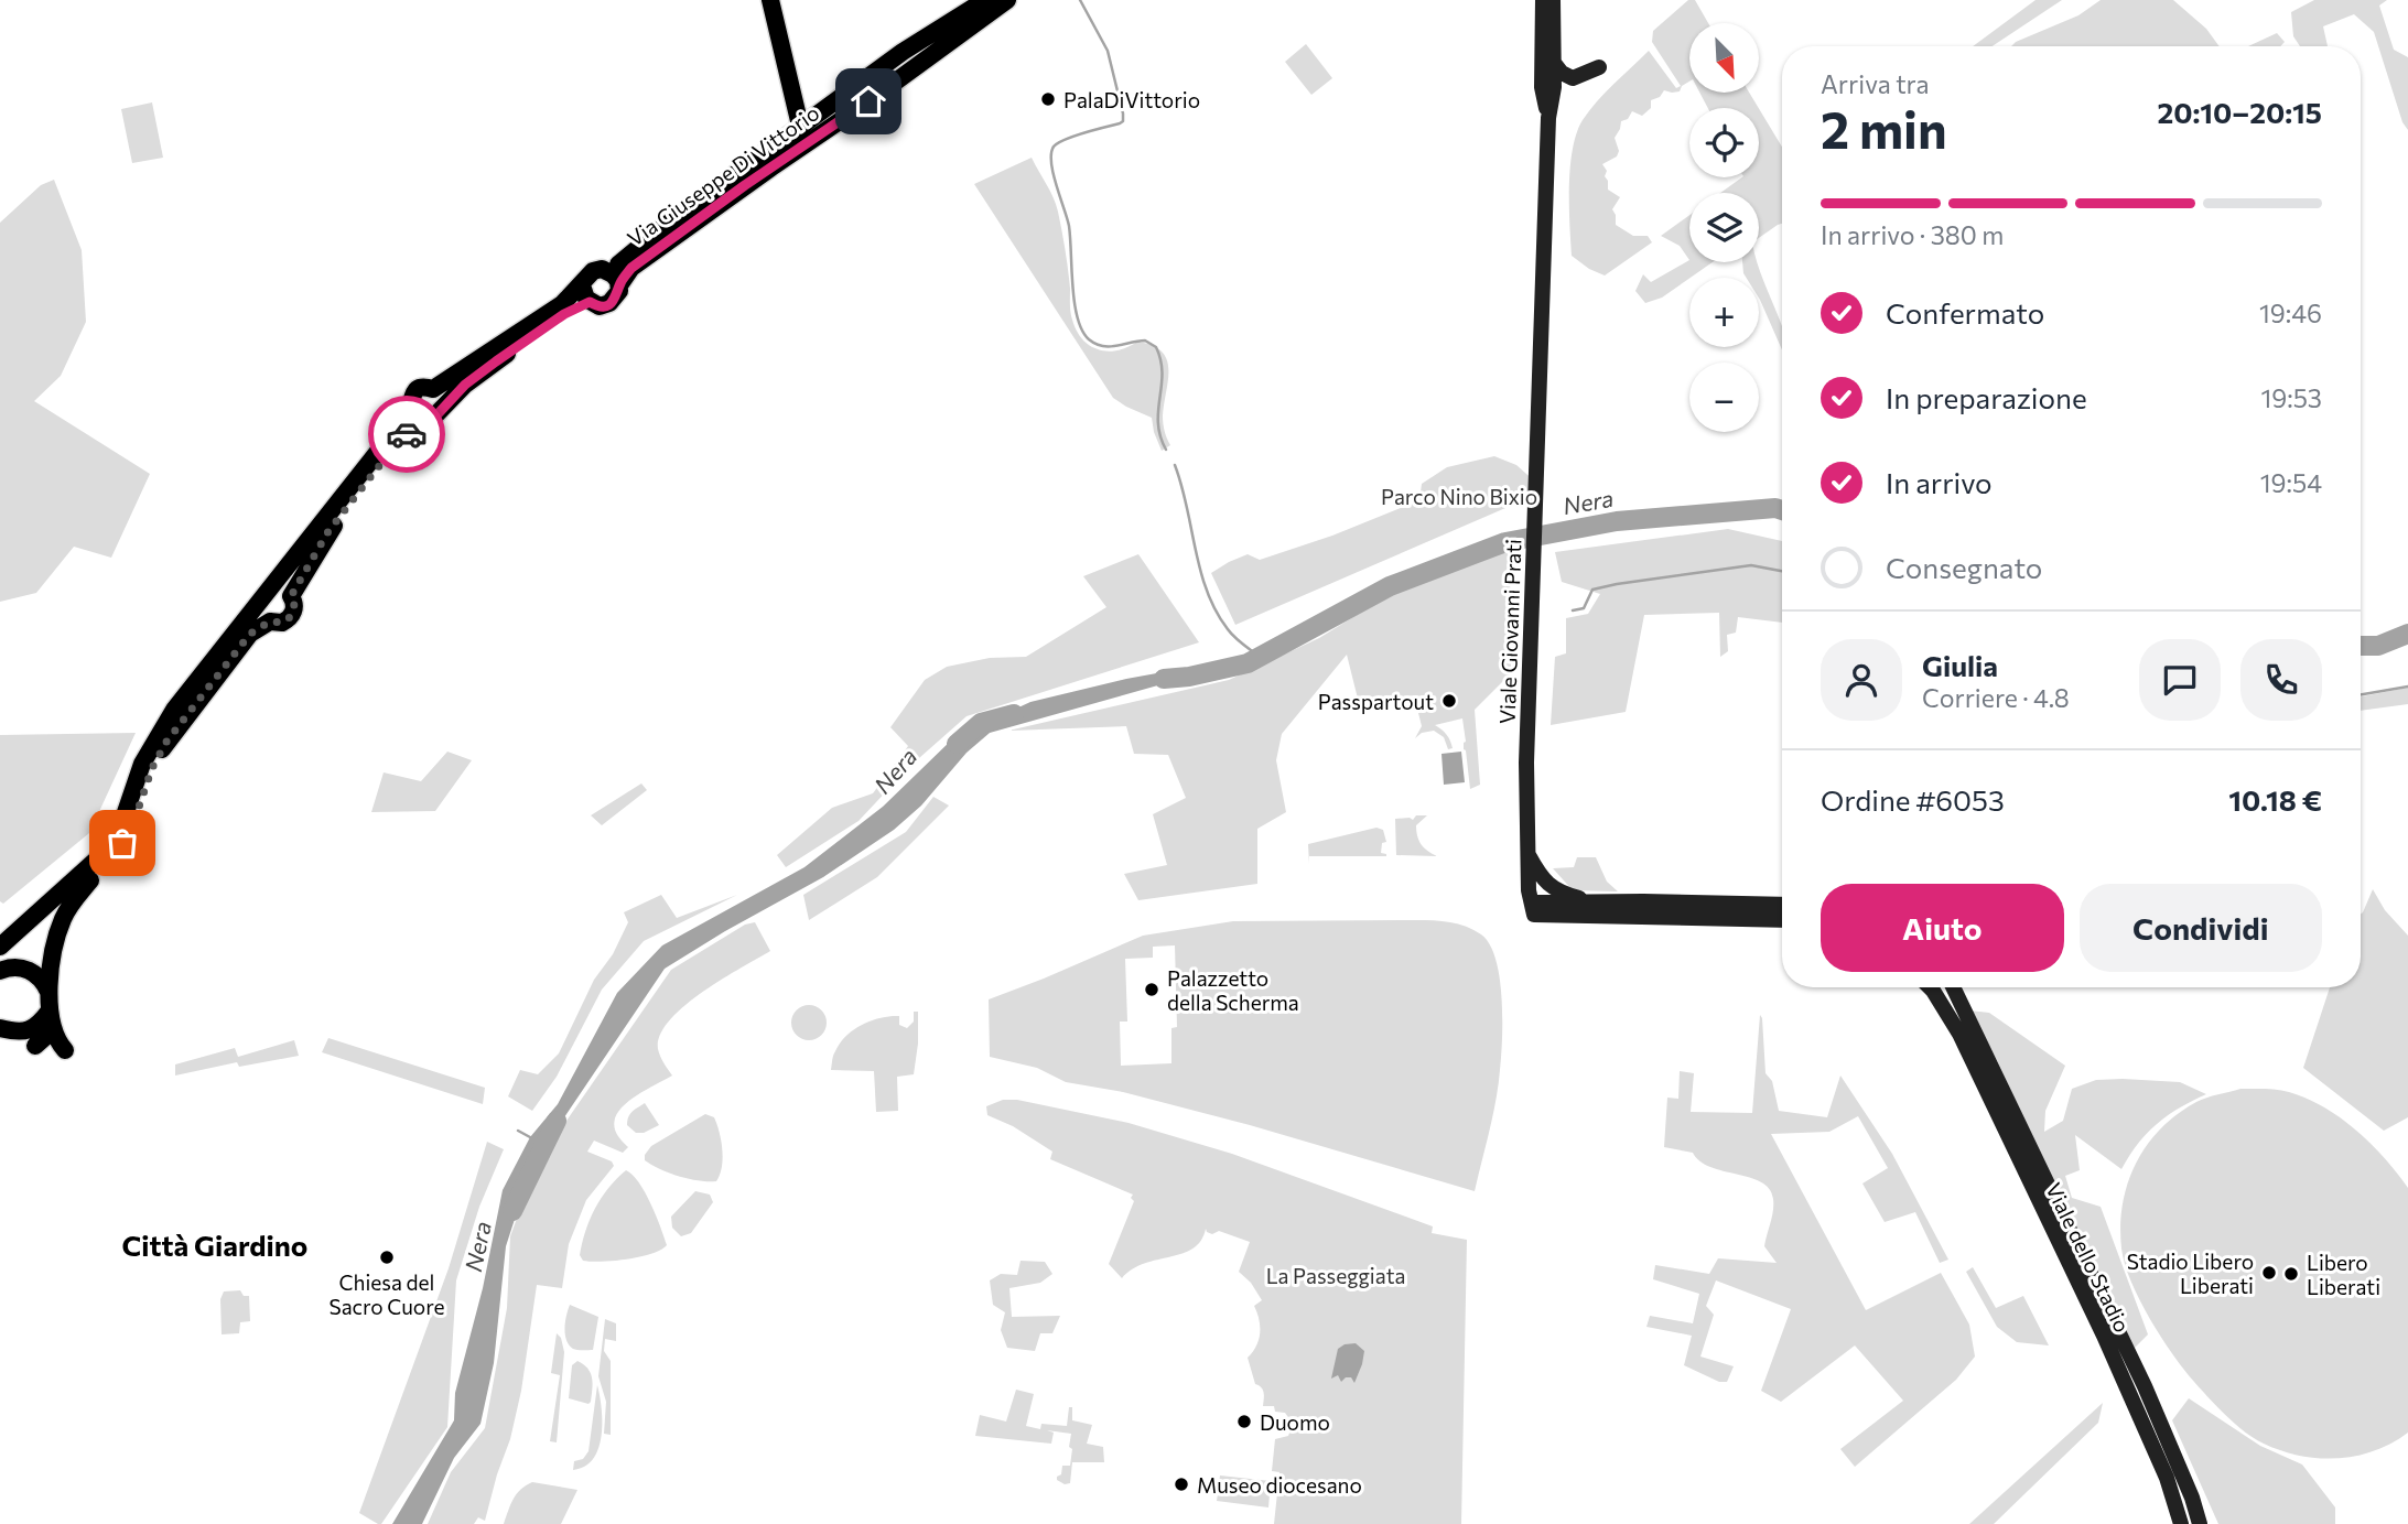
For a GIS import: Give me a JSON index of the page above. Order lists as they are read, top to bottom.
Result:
{
  "streets": {
    "main road": ["Via Giuseppe Di Vittorio", "Viale Giovanni Prati", "Viale dello Stadio"]
  },
  "districts": ["Città Giardino"],
  "water": ["Nera"],
  "parks": ["Parco Nino Bixio", "La Passeggiata"],
  "places": [
    "PalaDiVittorio",
    "Passpartout",
    "Palazzetto della Scherma",
    "Chiesa del Sacro Cuore",
    "Stadio Libero Liberati",
    "Libero Liberati",
    "Duomo",
    "Museo diocesano"
  ],
  "north": "bottom right",
  "page": {
    "map_buttons": ["+", "−"],
    "heading": ["2 min", "Arriva tra", "20:10–20:15"],
    "panel": [
      "Giulia",
      "Corriere · 4.8",
      "Ordine #6053",
      "10.18 €"
    ],
    "bar": "In arrivo · 380 m",
    "list": [
      ["Confermato", "19:46"],
      ["In preparazione", "19:53"],
      ["In arrivo", "19:54"],
      "Consegnato"
    ],
    "buttons": ["Aiuto", "Condividi"]
  }
}
